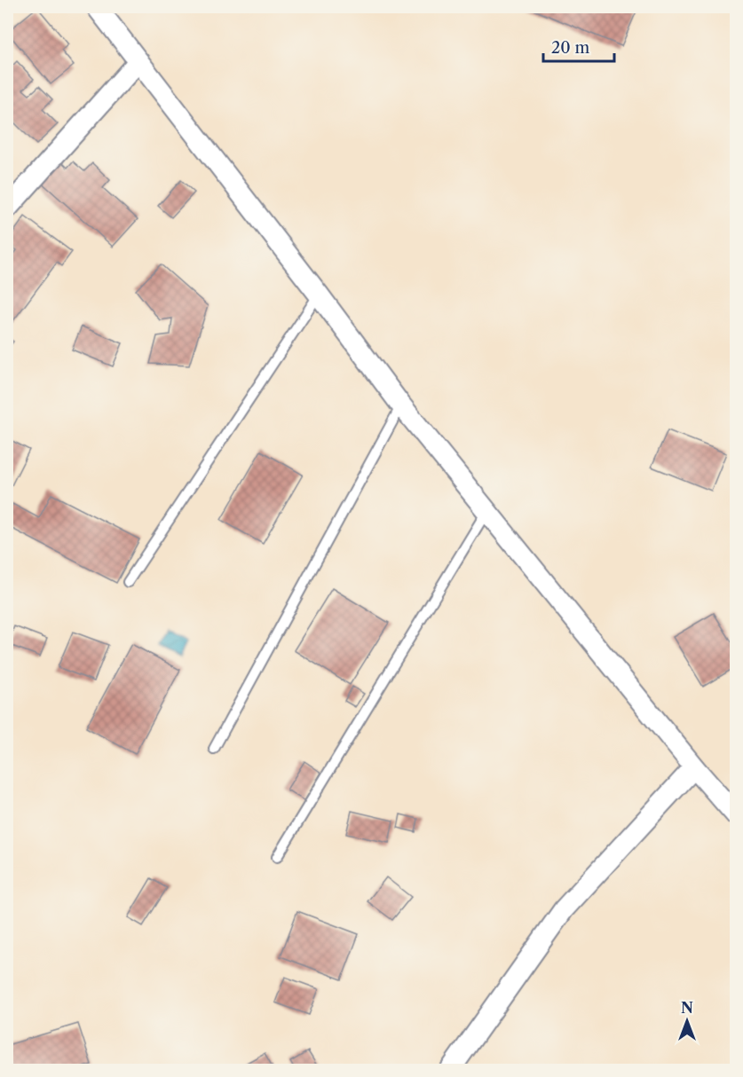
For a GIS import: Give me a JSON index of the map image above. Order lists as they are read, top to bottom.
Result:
{
  "scale_bar": "20 m",
  "north": "top"
}
